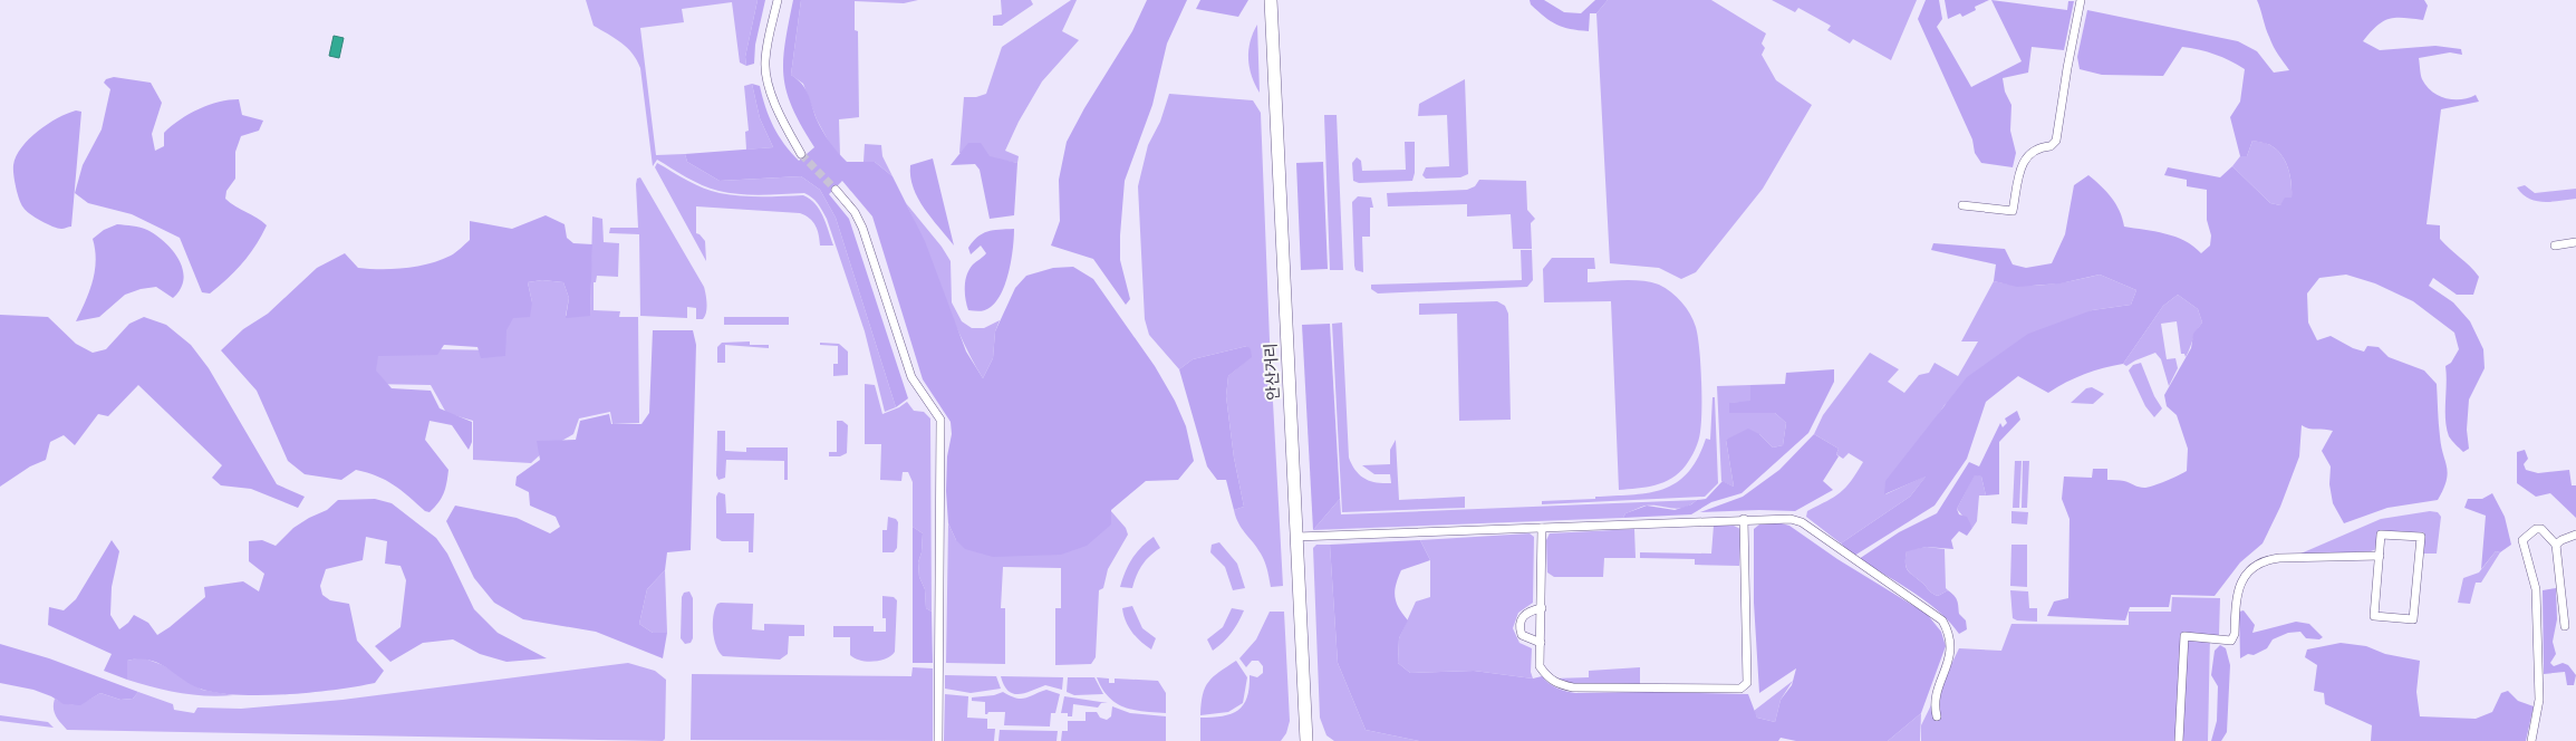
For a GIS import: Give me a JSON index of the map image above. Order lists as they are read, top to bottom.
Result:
{
  "streets": {
    "main road": ["안산거리"]
  }
}
